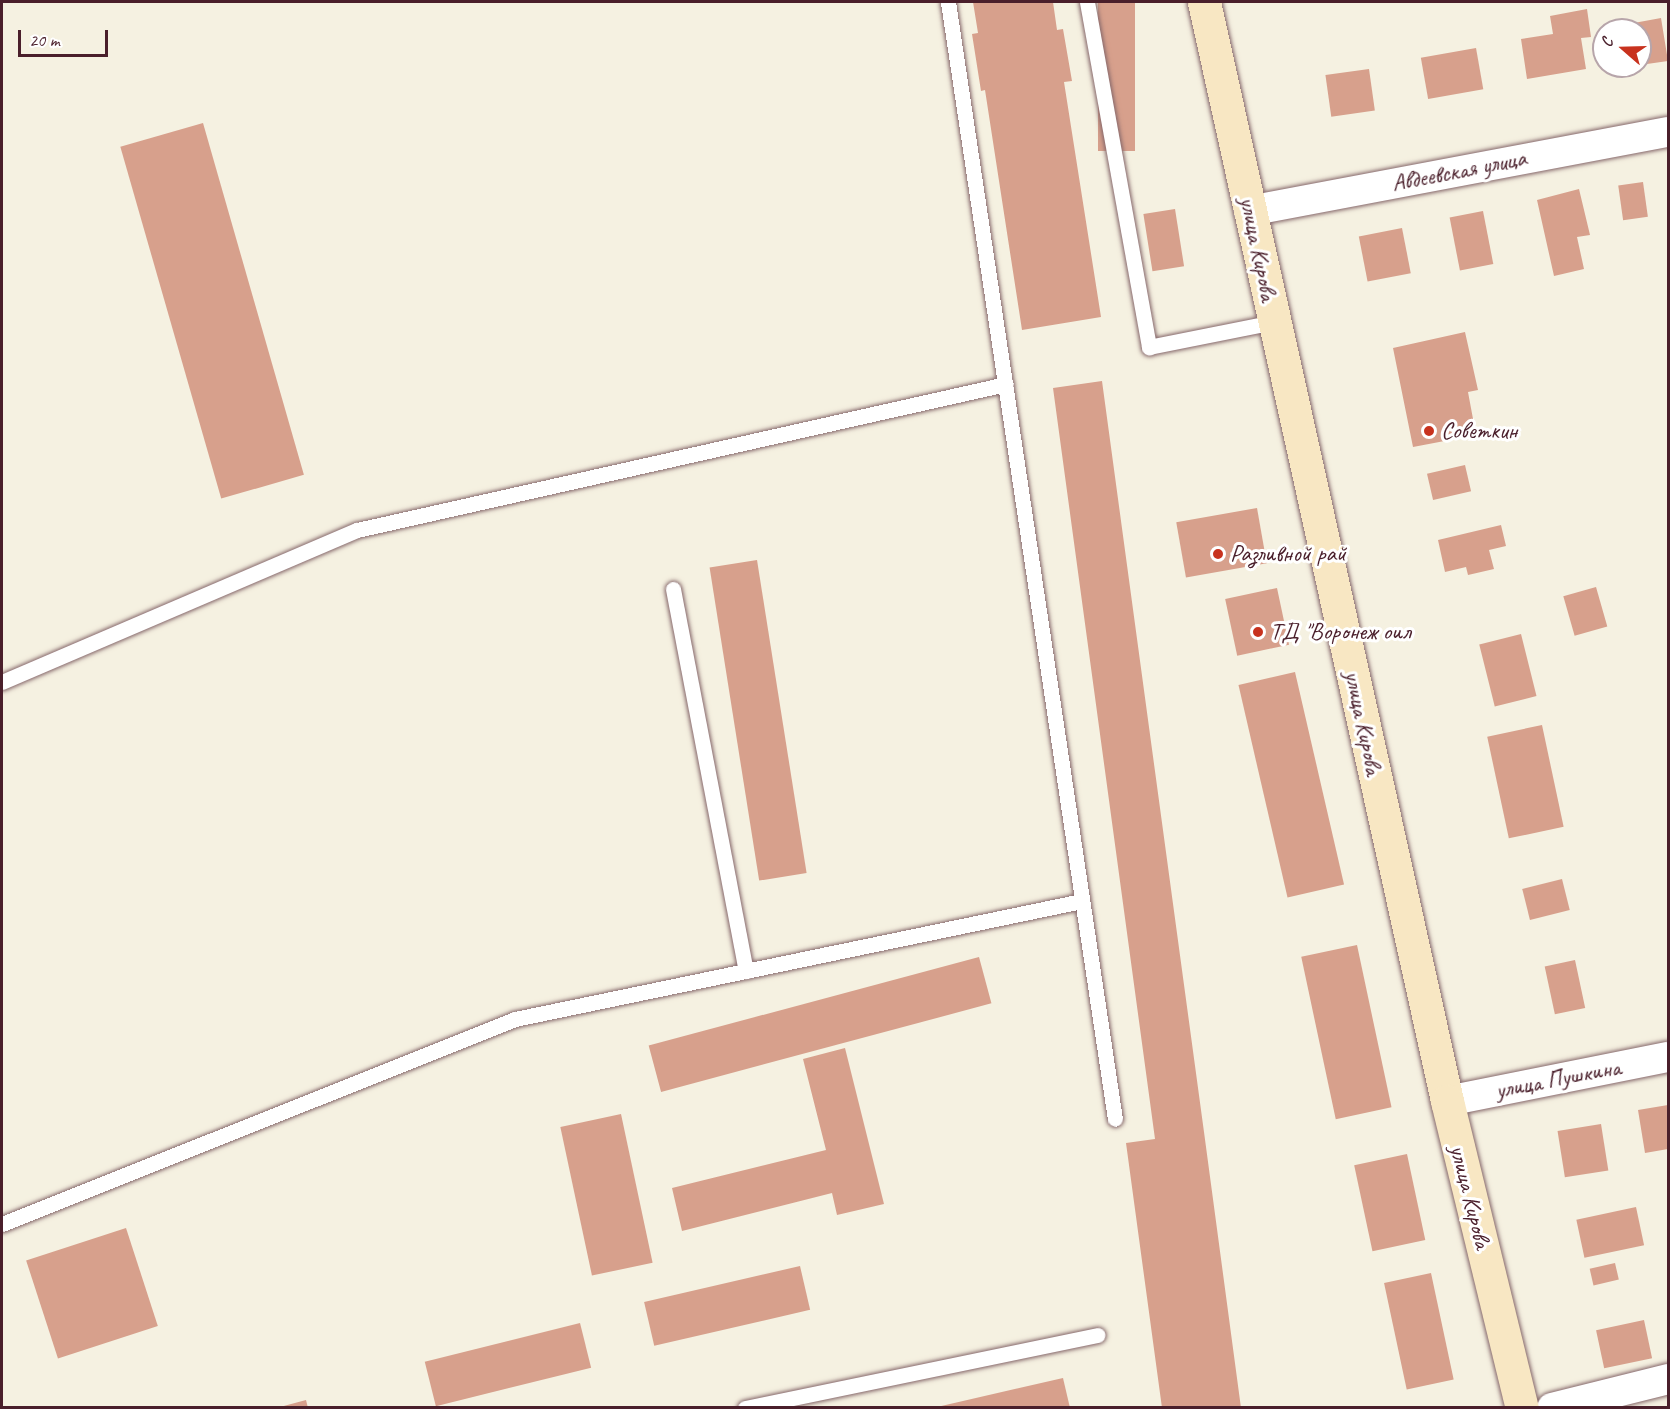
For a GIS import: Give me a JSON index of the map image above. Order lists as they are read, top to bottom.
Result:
{
  "streets": {
    "main road": ["улица Кирова"],
    "street": ["Авдеевская улица", "улица Пушкина"]
  },
  "crossings": [
    ["Авдеевская улица", "улица Кирова"],
    ["улица Кирова", "улица Пушкина"]
  ],
  "places": ["Советкин", "Разливной рай", "ТД \"Воронеж оил"],
  "scale_bar": "20 m",
  "north": "left"
}
